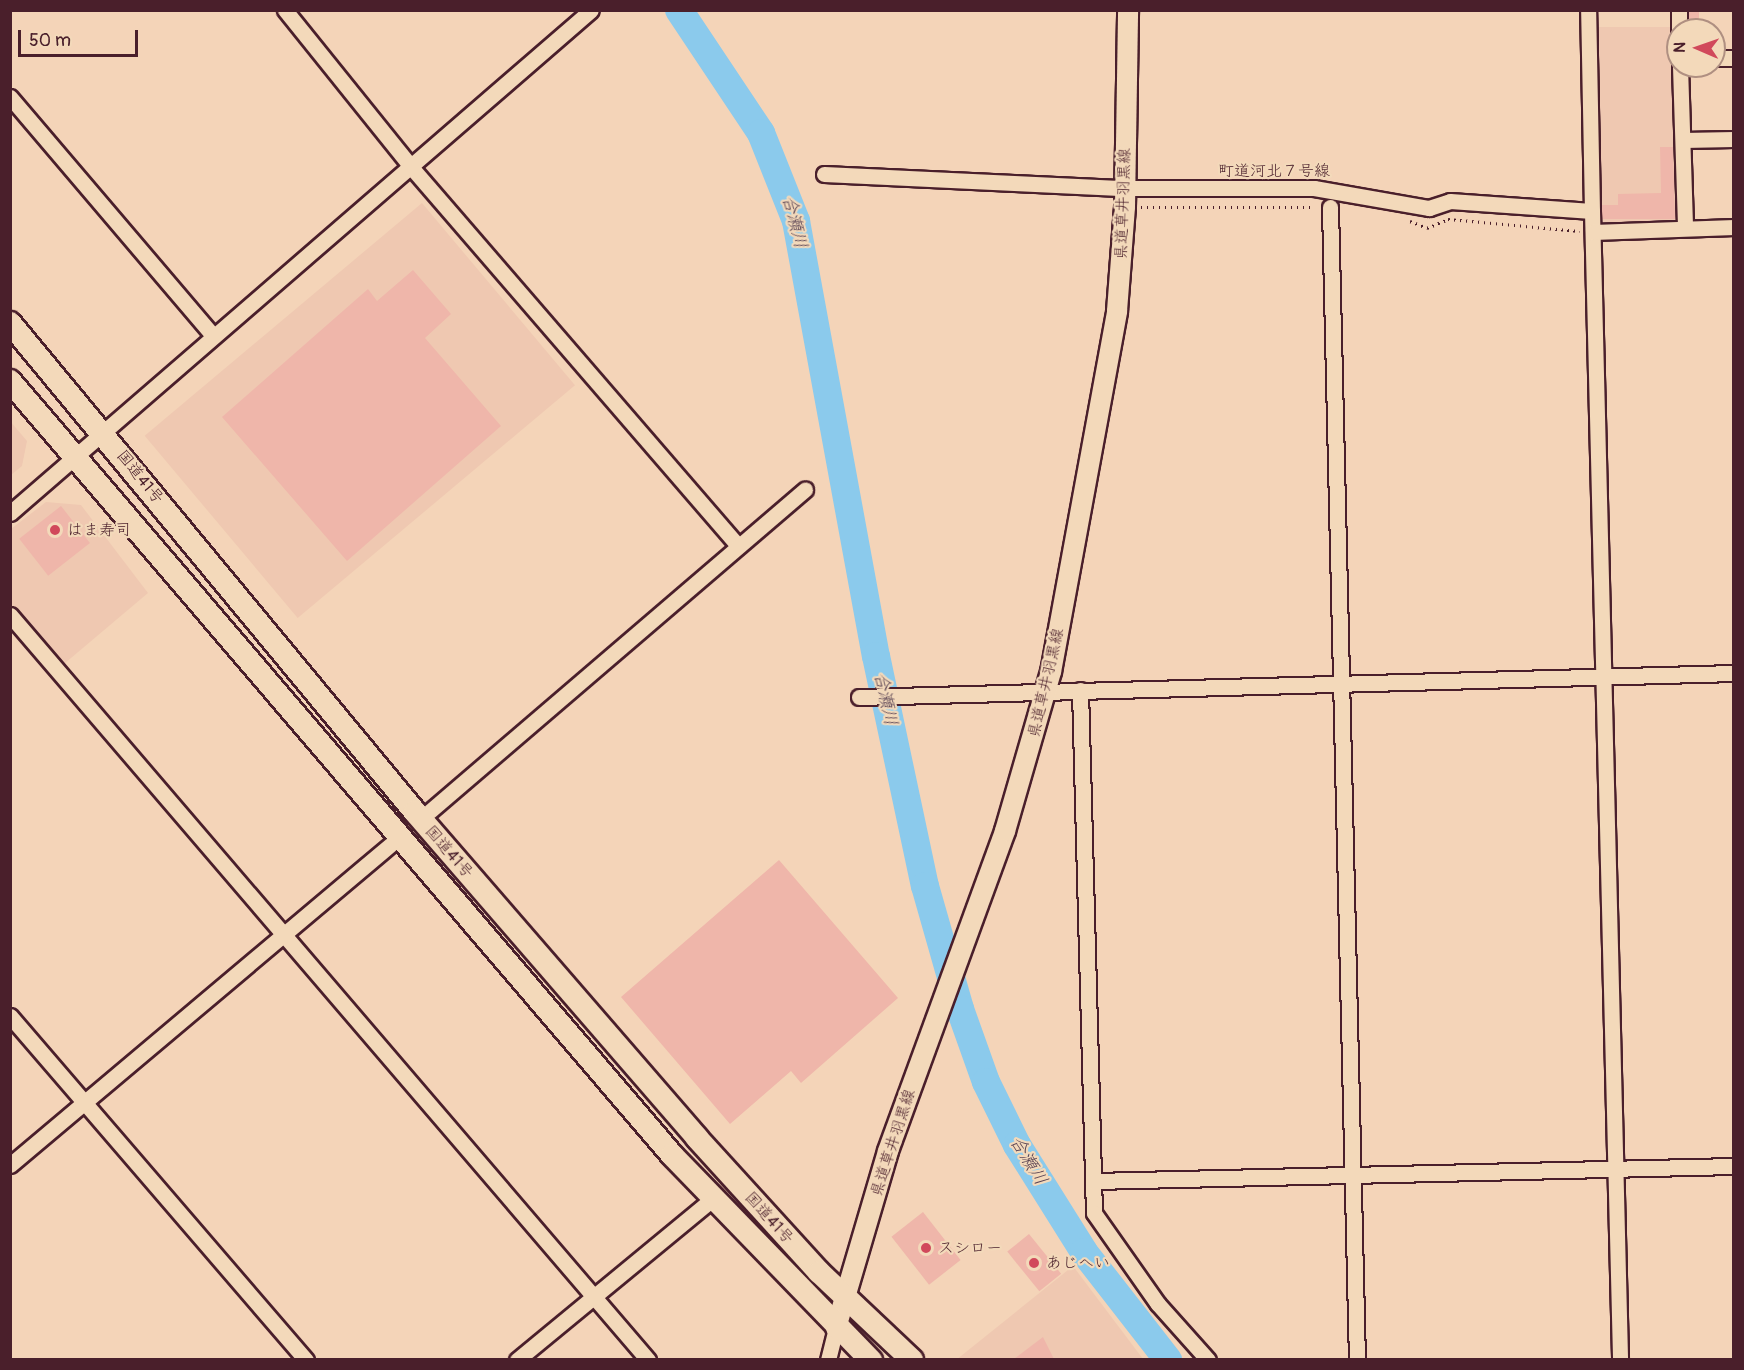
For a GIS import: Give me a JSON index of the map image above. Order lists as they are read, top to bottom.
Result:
{
  "streets": {
    "highway": ["国道41号"],
    "main road": ["県道草井羽黒線"],
    "street": ["町道河北７号線"]
  },
  "crossings": [
    ["町道河北７号線", "県道草井羽黒線"],
    ["県道草井羽黒線", "国道41号"]
  ],
  "water": ["合瀬川"],
  "places": ["はま寿司", "スシロー", "あじへい"],
  "scale_bar": "50 m",
  "north": "left"
}
